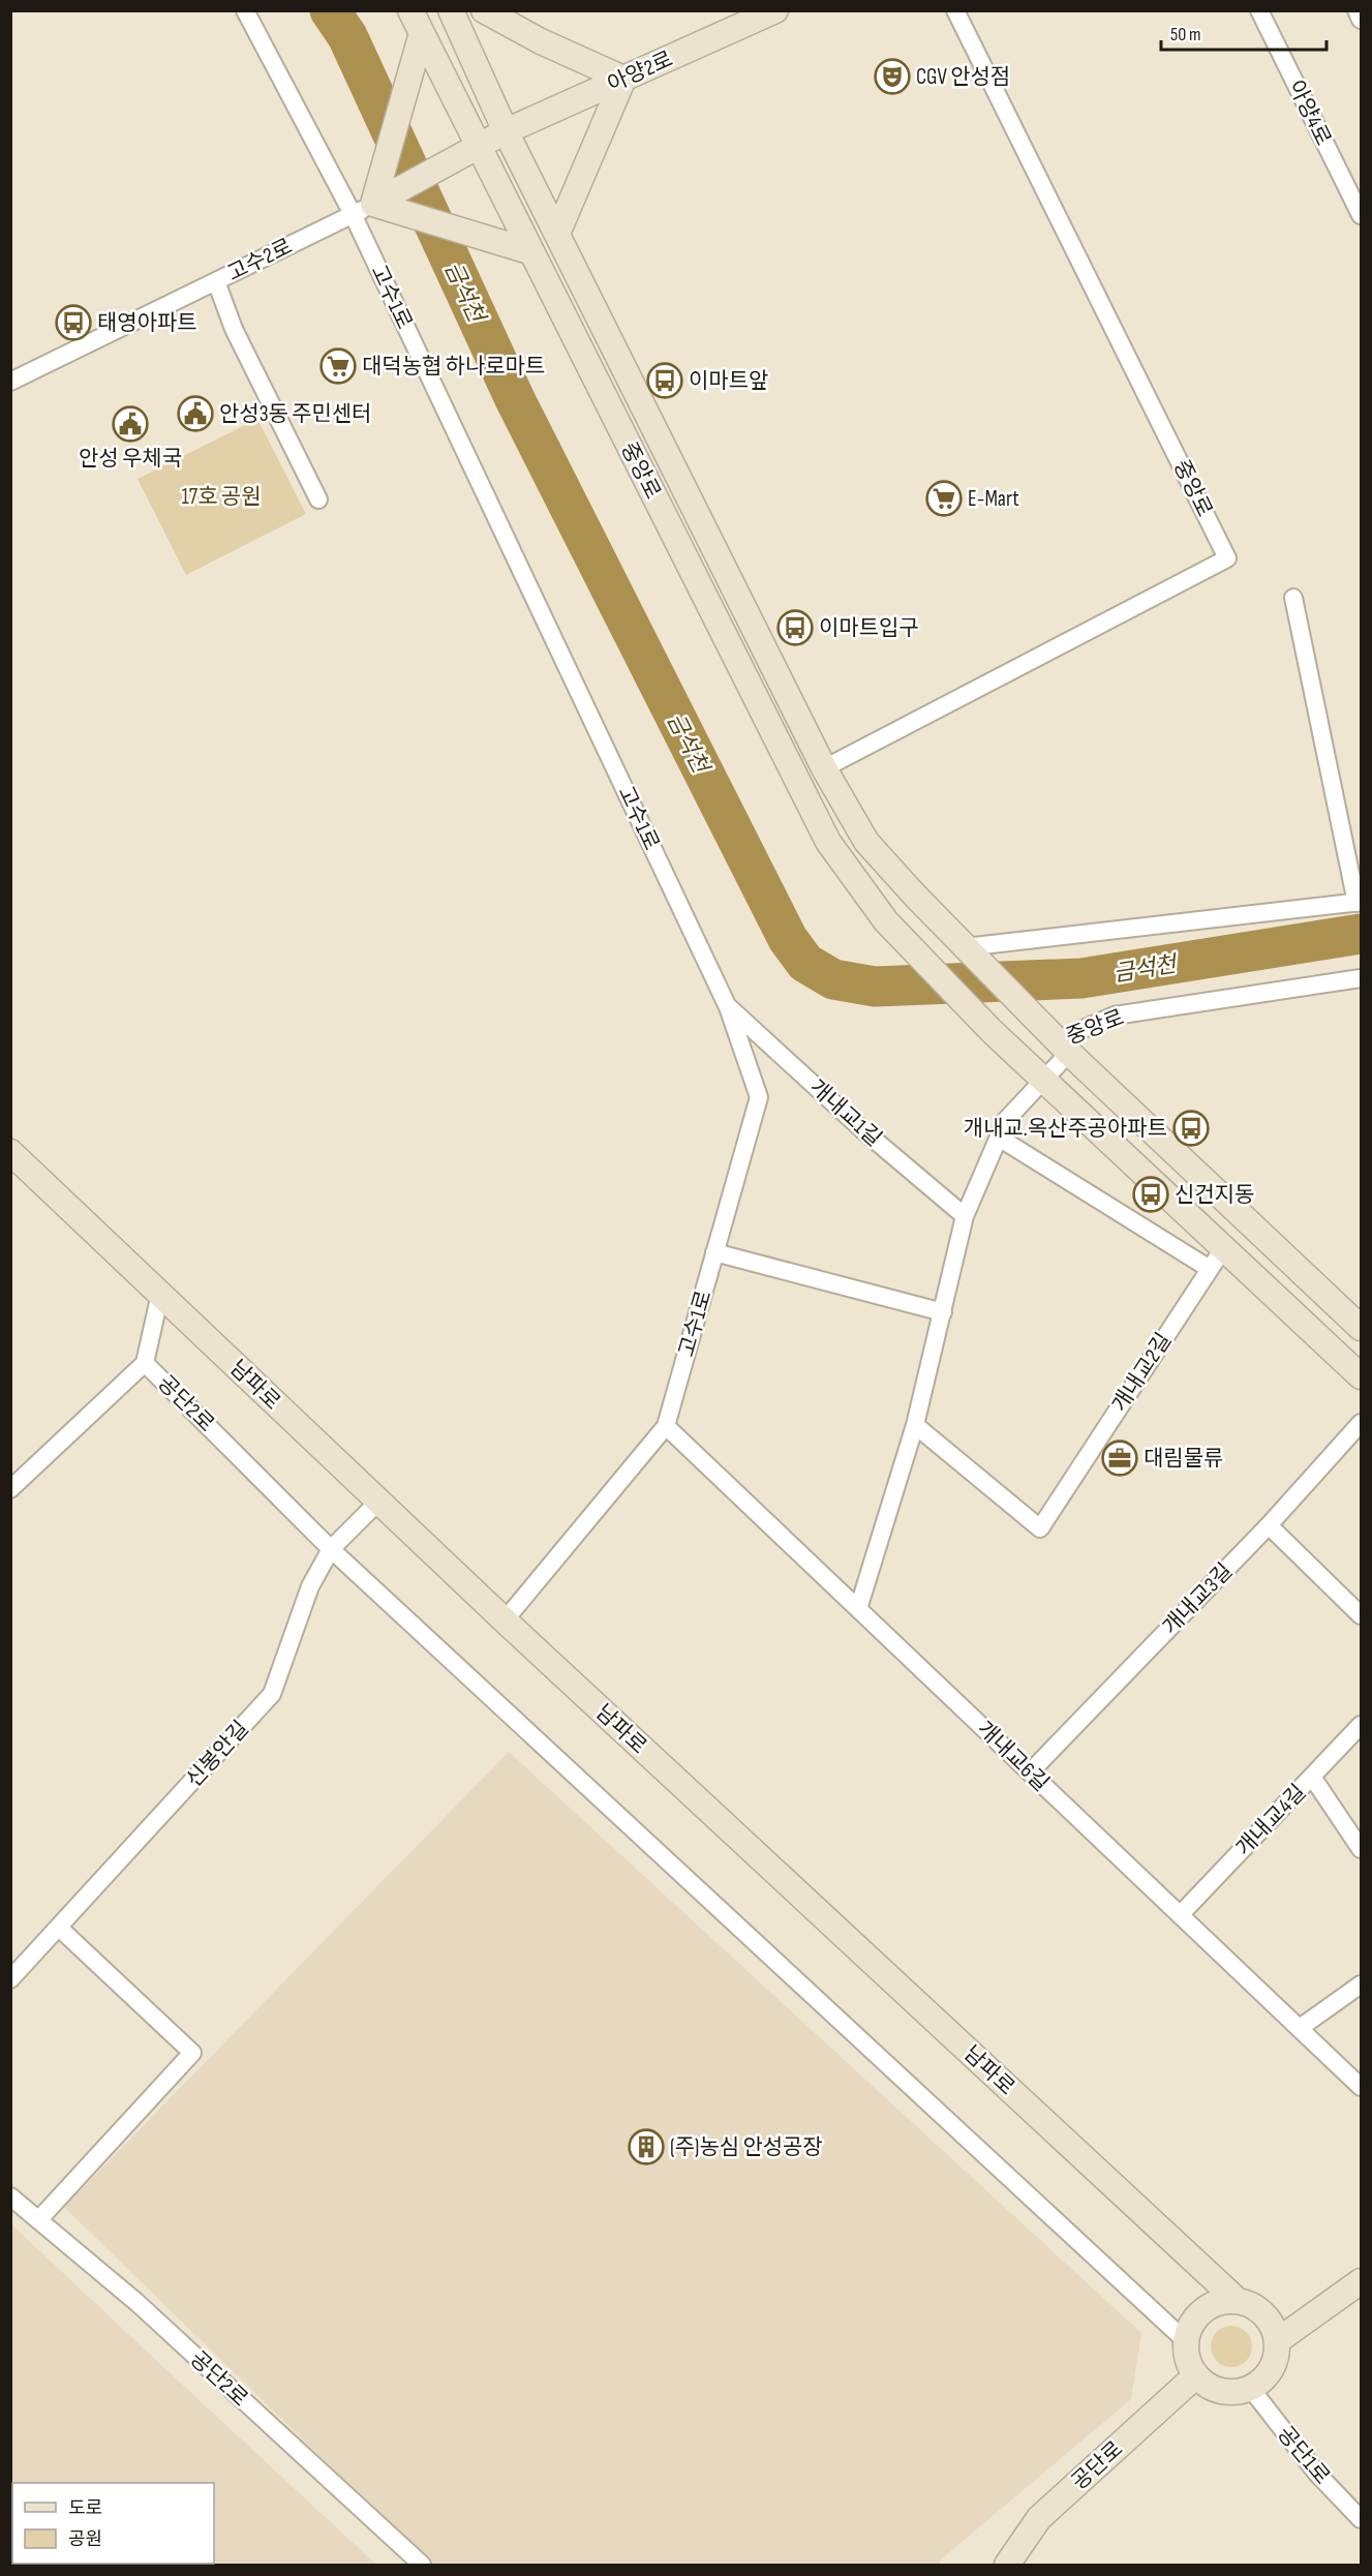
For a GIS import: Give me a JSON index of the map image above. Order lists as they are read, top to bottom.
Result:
{
  "streets": {
    "main road": [
      "아양2로",
      "고수2로",
      "중앙로",
      "남파로",
      "공단로"
    ],
    "street": [
      "아양4로",
      "고수1로",
      "개내교1길",
      "개내교2길",
      "공단2로",
      "개내교3길",
      "신봉안길",
      "개내교6길",
      "개내교4길",
      "공단1로"
    ]
  },
  "crossings": [
    ["아양2로", "고수2로"],
    ["아양2로", "중앙로"],
    ["고수2로", "고수1로"],
    ["고수2로", "중앙로"],
    ["고수1로", "개내교1길"],
    ["고수1로", "남파로"],
    ["고수1로", "개내교6길"],
    ["남파로", "공단2로"],
    ["남파로", "신봉안길"],
    ["남파로", "공단1로"],
    ["남파로", "공단로"],
    ["공단2로", "신봉안길"],
    ["공단2로", "공단1로"],
    ["공단2로", "공단로"],
    ["개내교3길", "개내교6길"],
    ["개내교6길", "개내교4길"],
    ["공단1로", "공단로"]
  ],
  "water": ["금석천"],
  "parks": ["17호 공원"],
  "places": {
    "theatre": ["CGV 안성점"],
    "bus stop": [
      "태영아파트",
      "이마트앞",
      "이마트입구",
      "개내교.옥산주공아파트",
      "신건지동"
    ],
    "supermarket": ["대덕농협 하나로마트", "E-Mart"],
    "public building": ["안성3동 주민센터", "안성 우체국"],
    "office": ["대림물류"],
    "building": ["(주)농심 안성공장"]
  },
  "legend": ["도로", "공원"],
  "scale_bar": "50 m"
}
